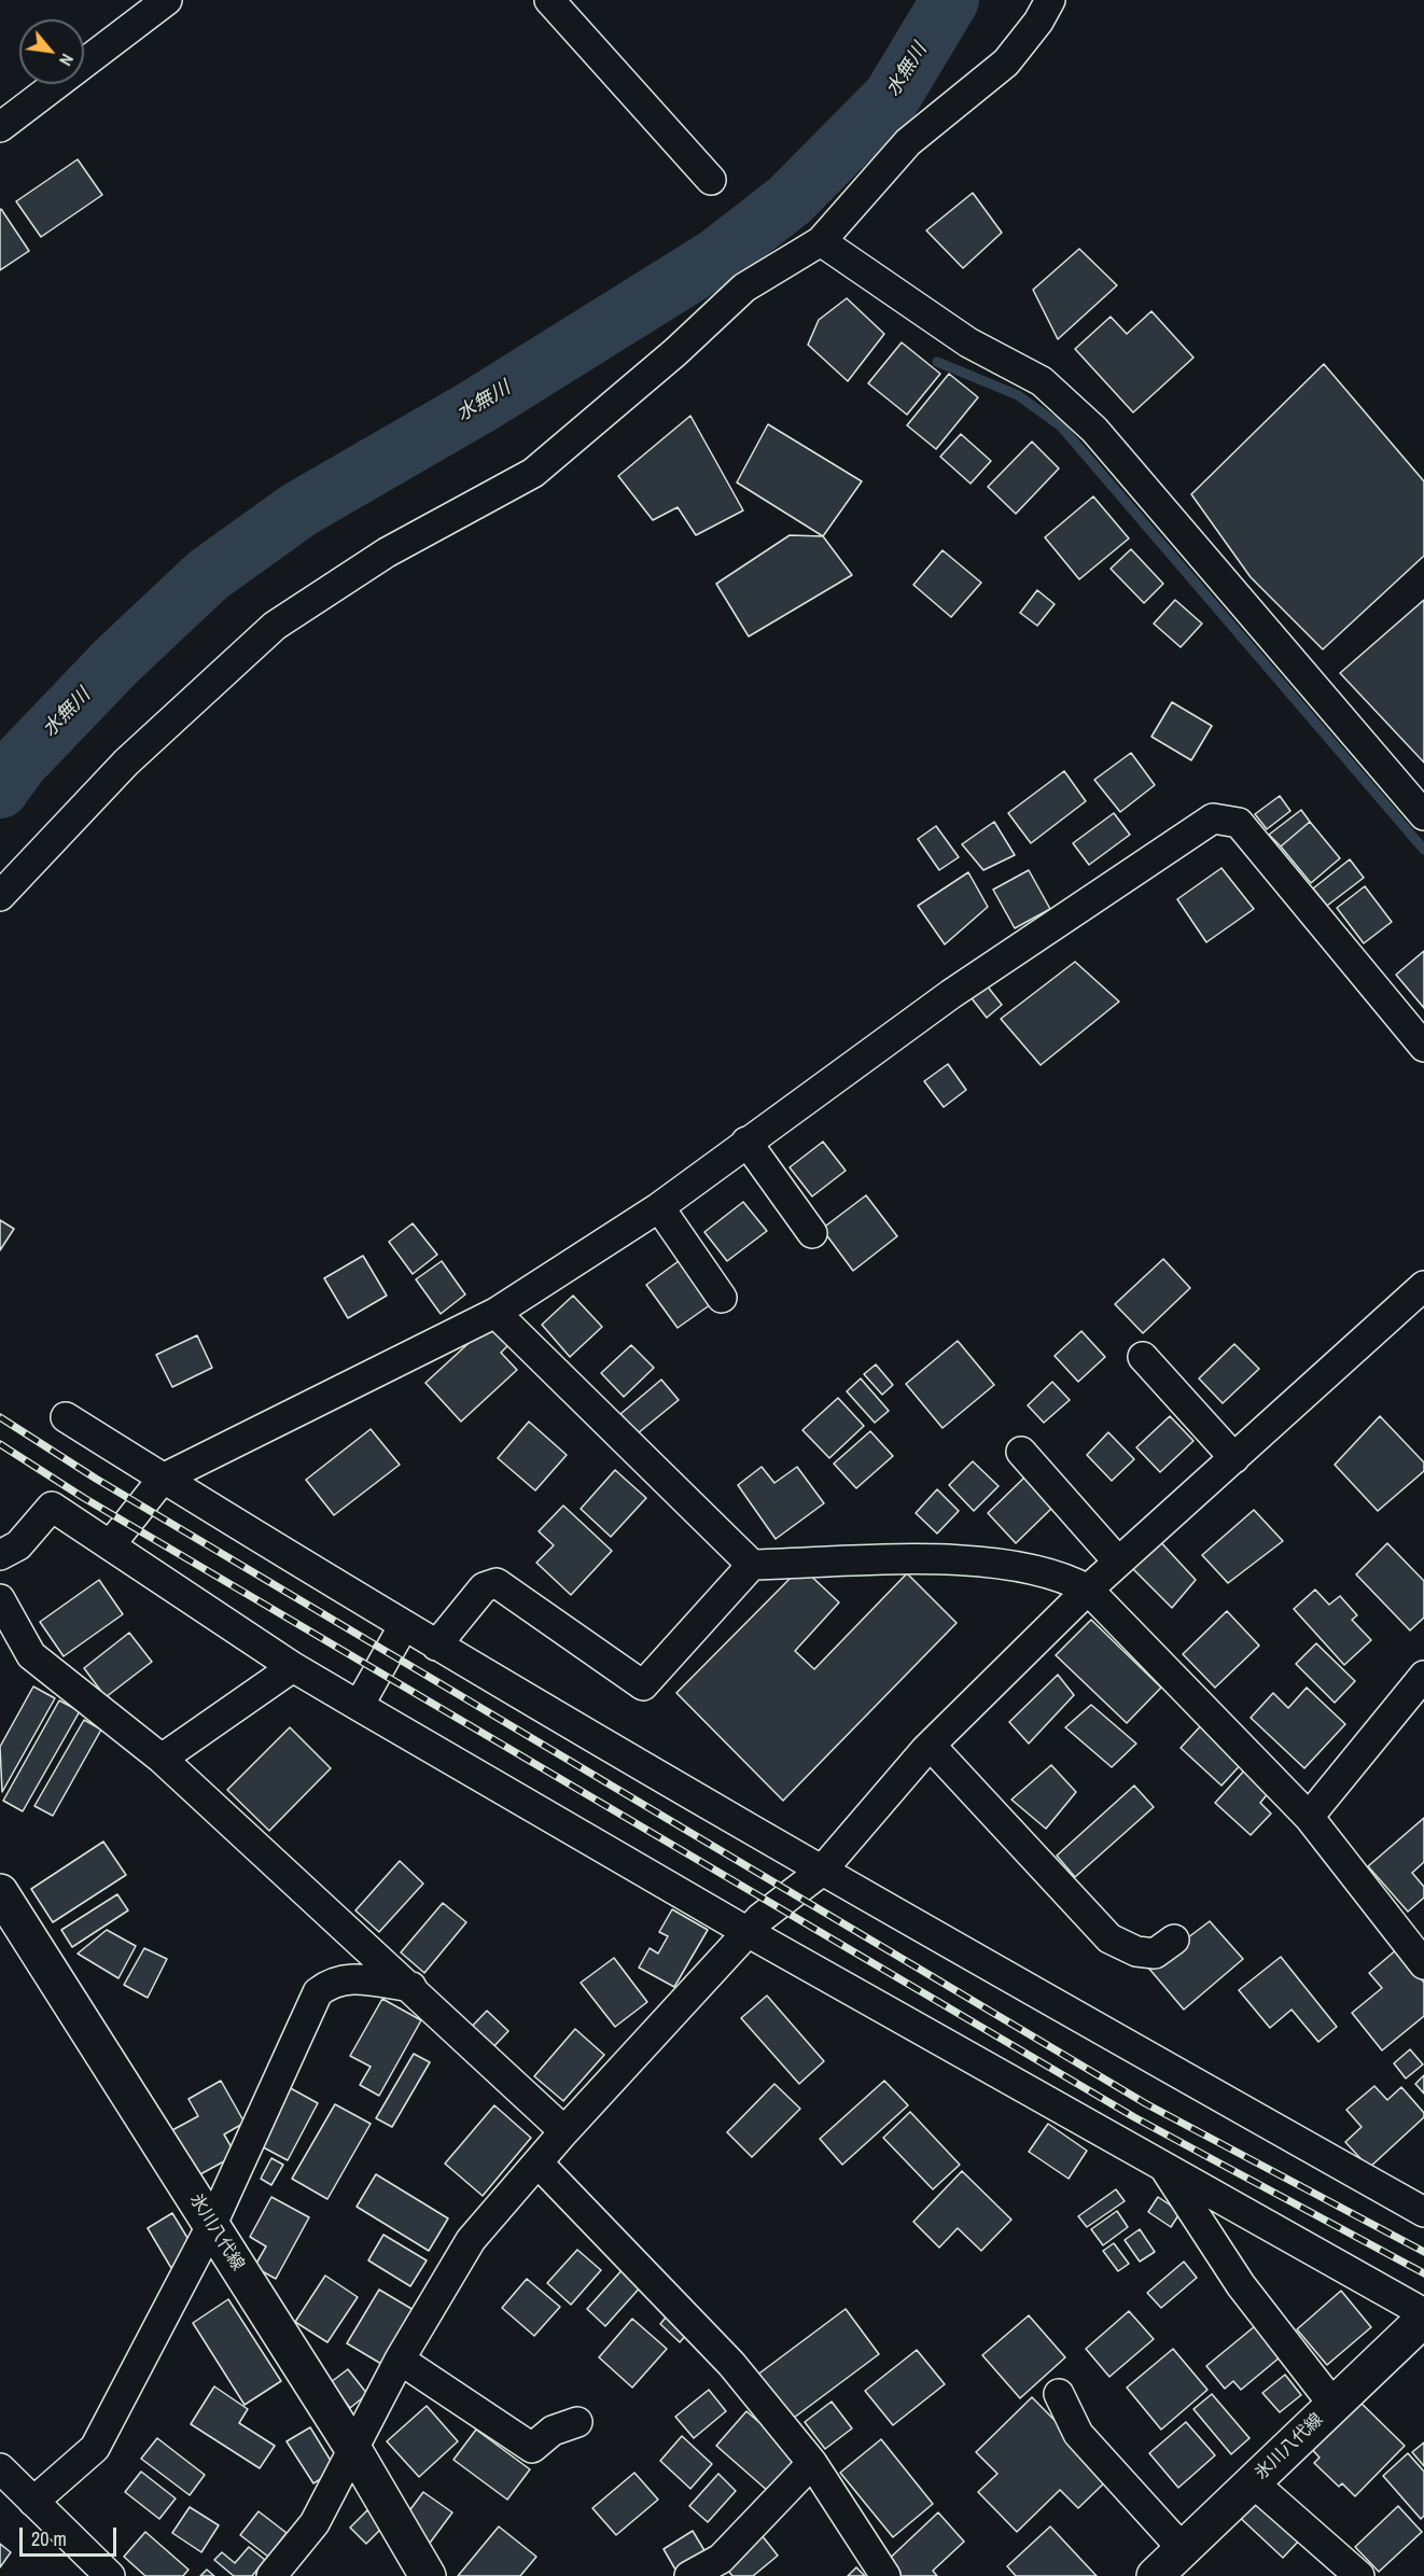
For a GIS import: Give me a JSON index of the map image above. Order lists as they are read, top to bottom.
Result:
{
  "streets": {
    "main road": ["氷川八代線"]
  },
  "water": ["水無川"],
  "scale_bar": "20 m",
  "north": "bottom right"
}
